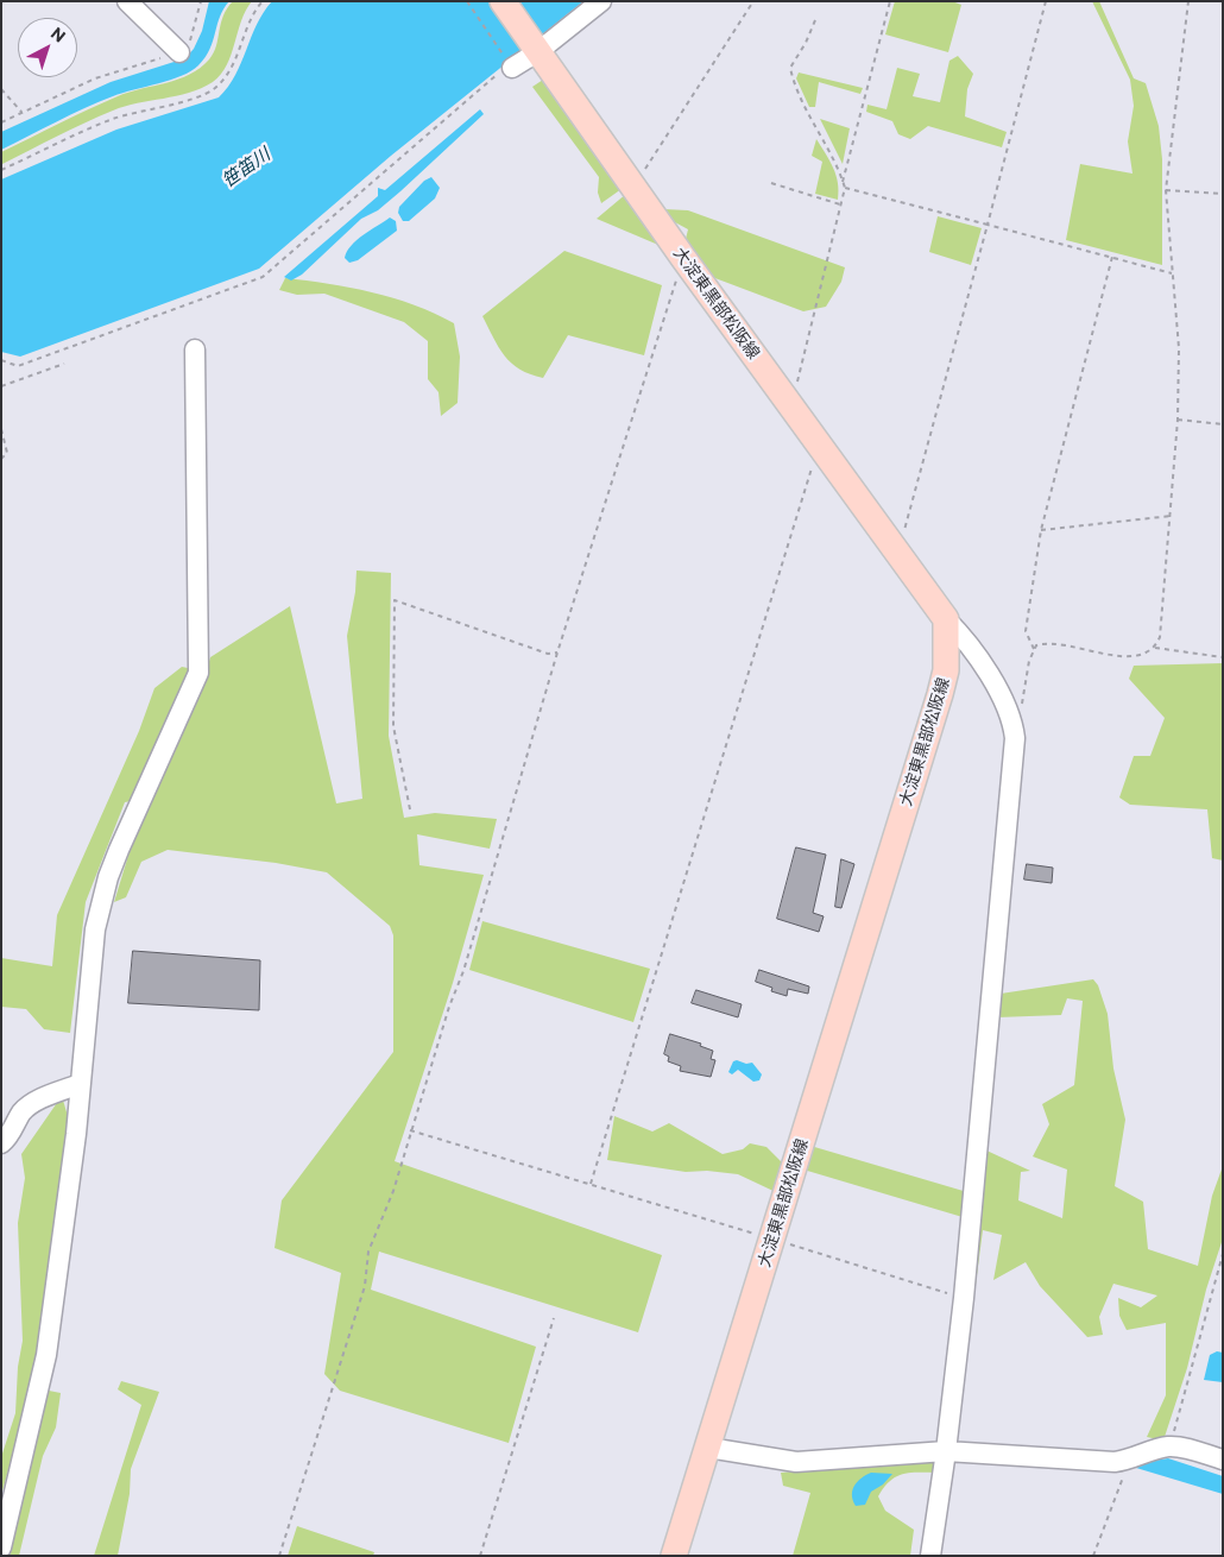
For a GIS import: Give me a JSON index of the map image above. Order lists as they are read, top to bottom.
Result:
{
  "streets": {
    "main road": ["大淀東黒部松阪線"]
  },
  "water": ["笹笛川"],
  "north": "top right"
}
